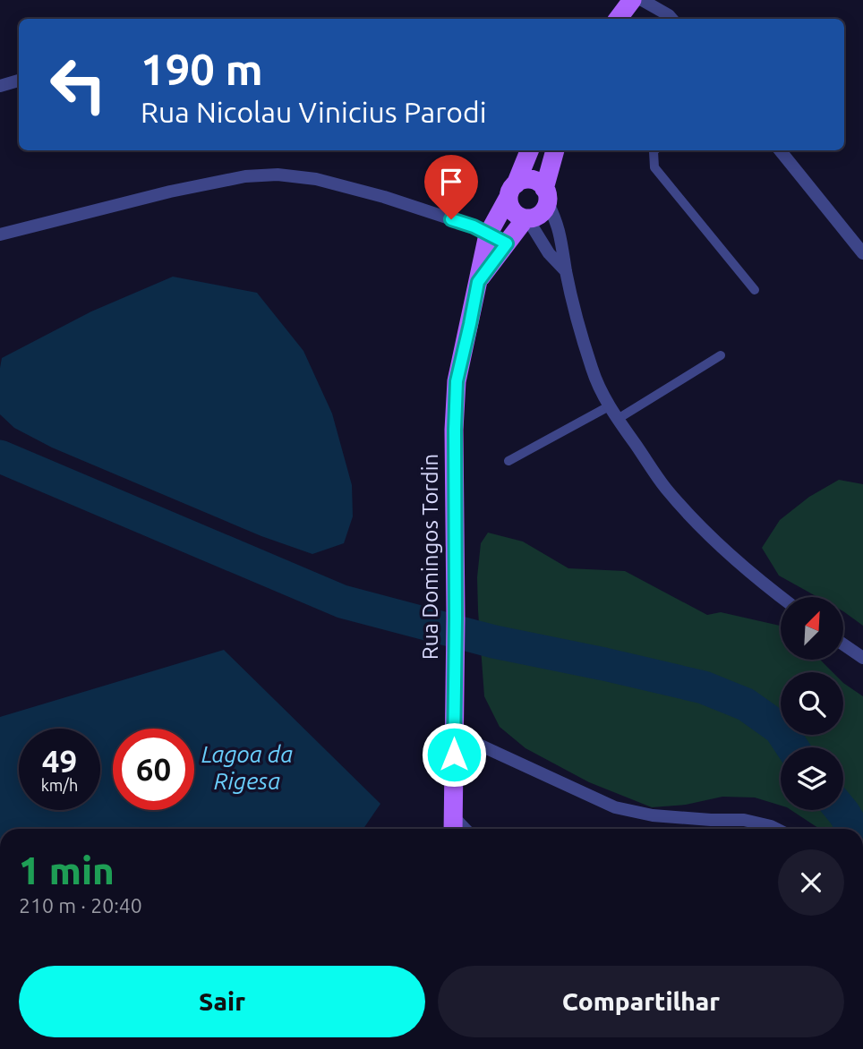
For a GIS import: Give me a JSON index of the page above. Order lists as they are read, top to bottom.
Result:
{
  "streets": {
    "main road": ["Rua Domingos Tordin"]
  },
  "water": ["Lagoa da Rigesa"],
  "north": "top right",
  "page": {
    "turn": ["190 m", "Rua Nicolau Vinicius Parodi"],
    "speed": "49 km/h",
    "limit": "60",
    "heading": ["1 min", "210 m · 20:40"],
    "buttons": ["Sair", "Compartilhar"]
  }
}
